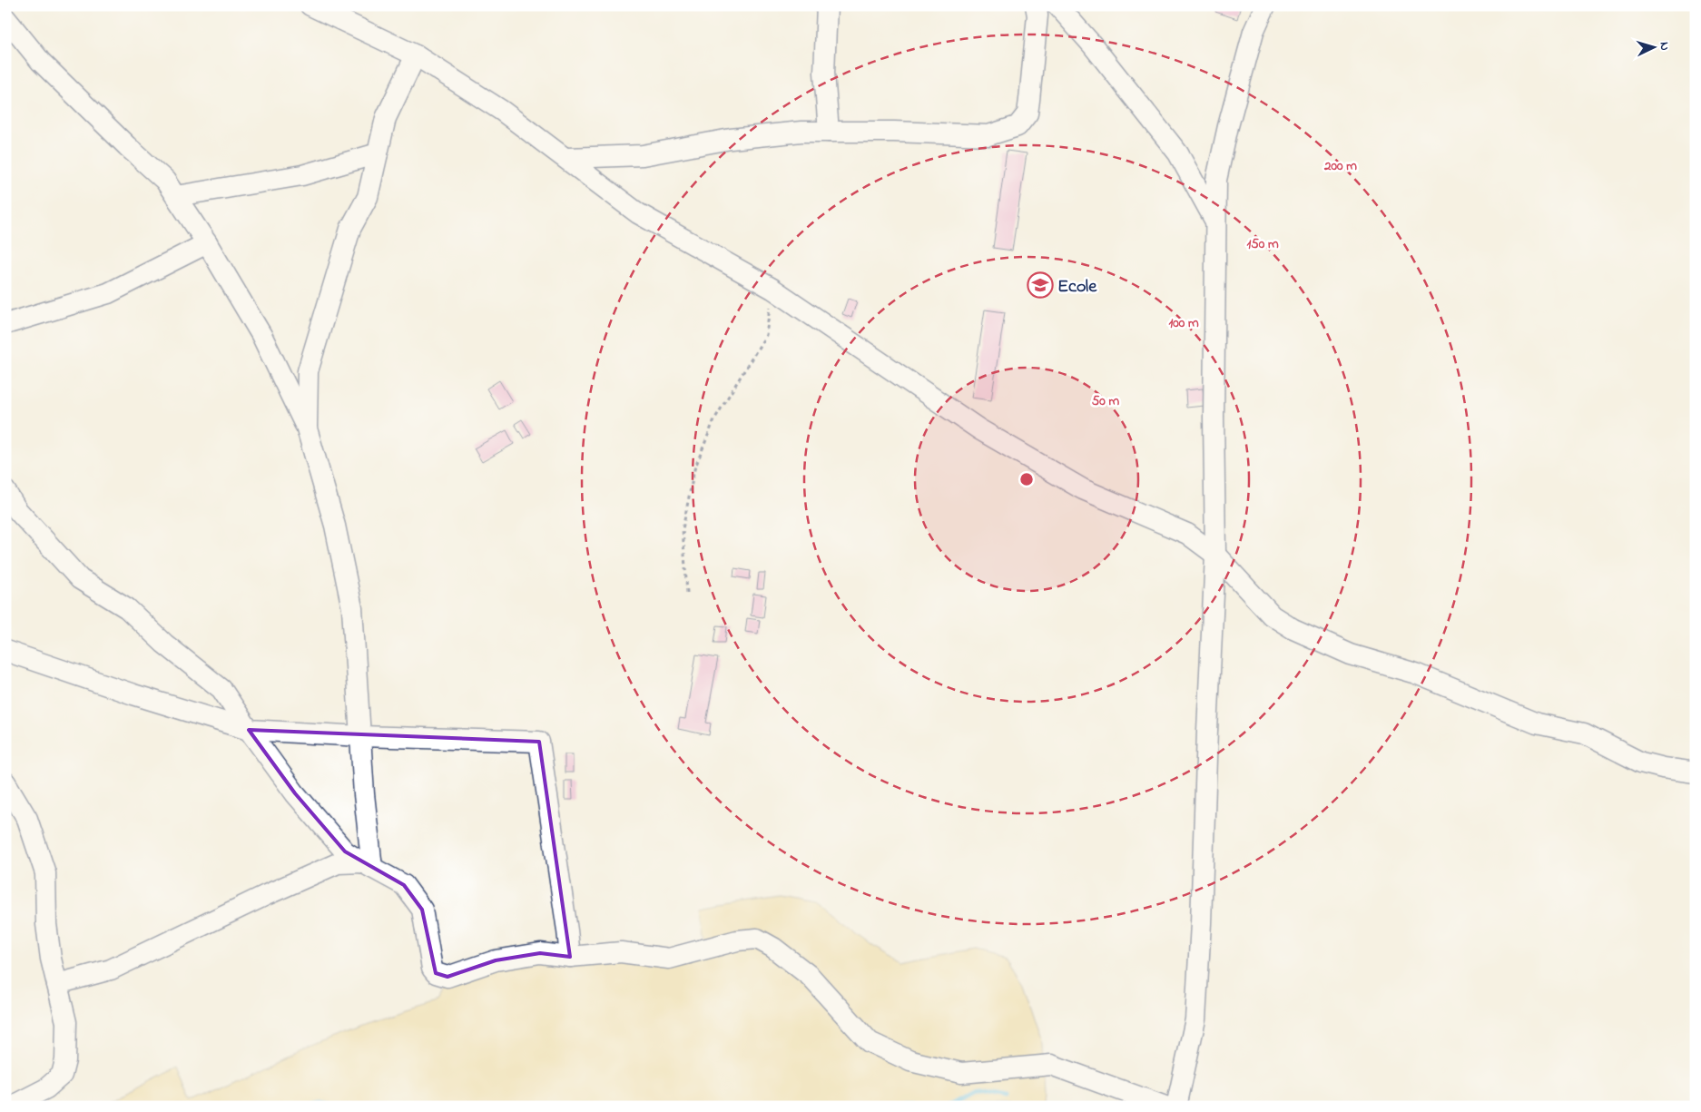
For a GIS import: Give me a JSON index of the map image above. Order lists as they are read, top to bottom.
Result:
{
  "places": {
    "school or university": ["Ecole"]
  },
  "north": "right",
  "rings": [
    "200 m",
    "150 m",
    "100 m",
    "50 m"
  ]
}
